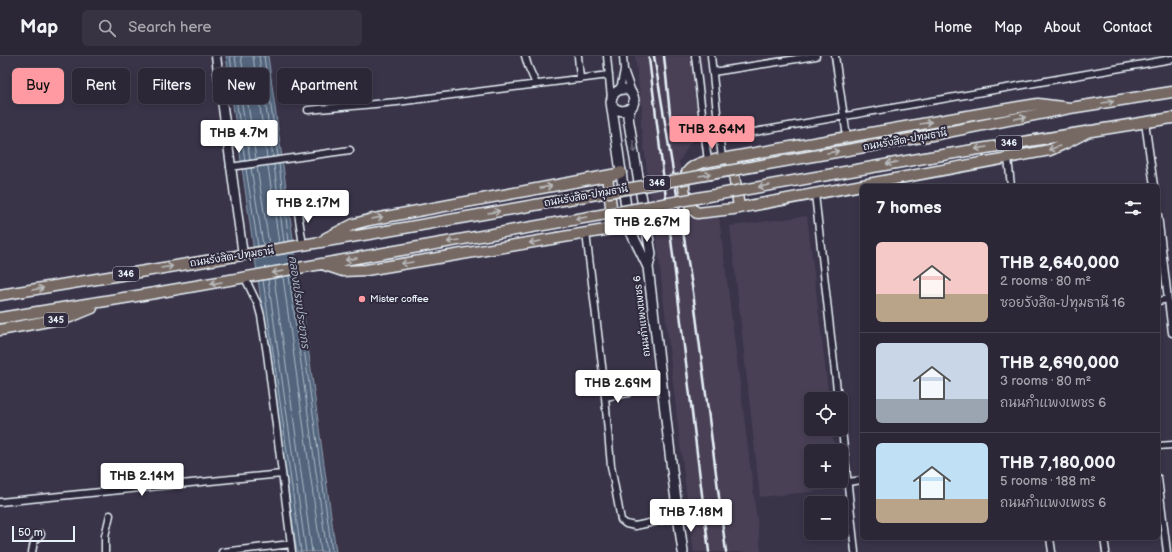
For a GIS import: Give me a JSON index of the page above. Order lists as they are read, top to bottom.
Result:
{
  "streets": {
    "main road": [
      "ถนนรังสิต-ปทุมธานี",
      "346",
      "ถนนกำแพงเพชร 6",
      "345"
    ]
  },
  "crossings": [
    ["ถนนรังสิต-ปทุมธานี", "345"]
  ],
  "water": ["คลองเปรมประชากร"],
  "places": ["Mister coffee"],
  "scale_bar": "50 m",
  "page": {
    "header": "Map",
    "search": "Search here",
    "nav": [
      "Home",
      "Map",
      "About",
      "Contact"
    ],
    "chip": [
      "Buy",
      "Rent",
      "Filters",
      "New",
      "Apartment"
    ],
    "price": [
      "THB 2.64M",
      "THB 4.7M",
      "THB 2.17M",
      "THB 2.67M",
      "THB 2.69M",
      "THB 2.14M",
      "THB 7.18M"
    ],
    "heading": "7 homes",
    "list": [
      {
        "name": "THB 2,640,000",
        "note": "2 rooms · 80 m² · ซอยรังสิต-ปทุมธานี 16"
      },
      {
        "name": "THB 2,690,000",
        "note": "3 rooms · 80 m² · ถนนกำแพงเพชร 6"
      },
      {
        "name": "THB 7,180,000",
        "note": "5 rooms · 188 m² · ถนนกำแพงเพชร 6"
      }
    ],
    "map_buttons": ["+", "−"],
    "scale": "50 m"
  }
}
